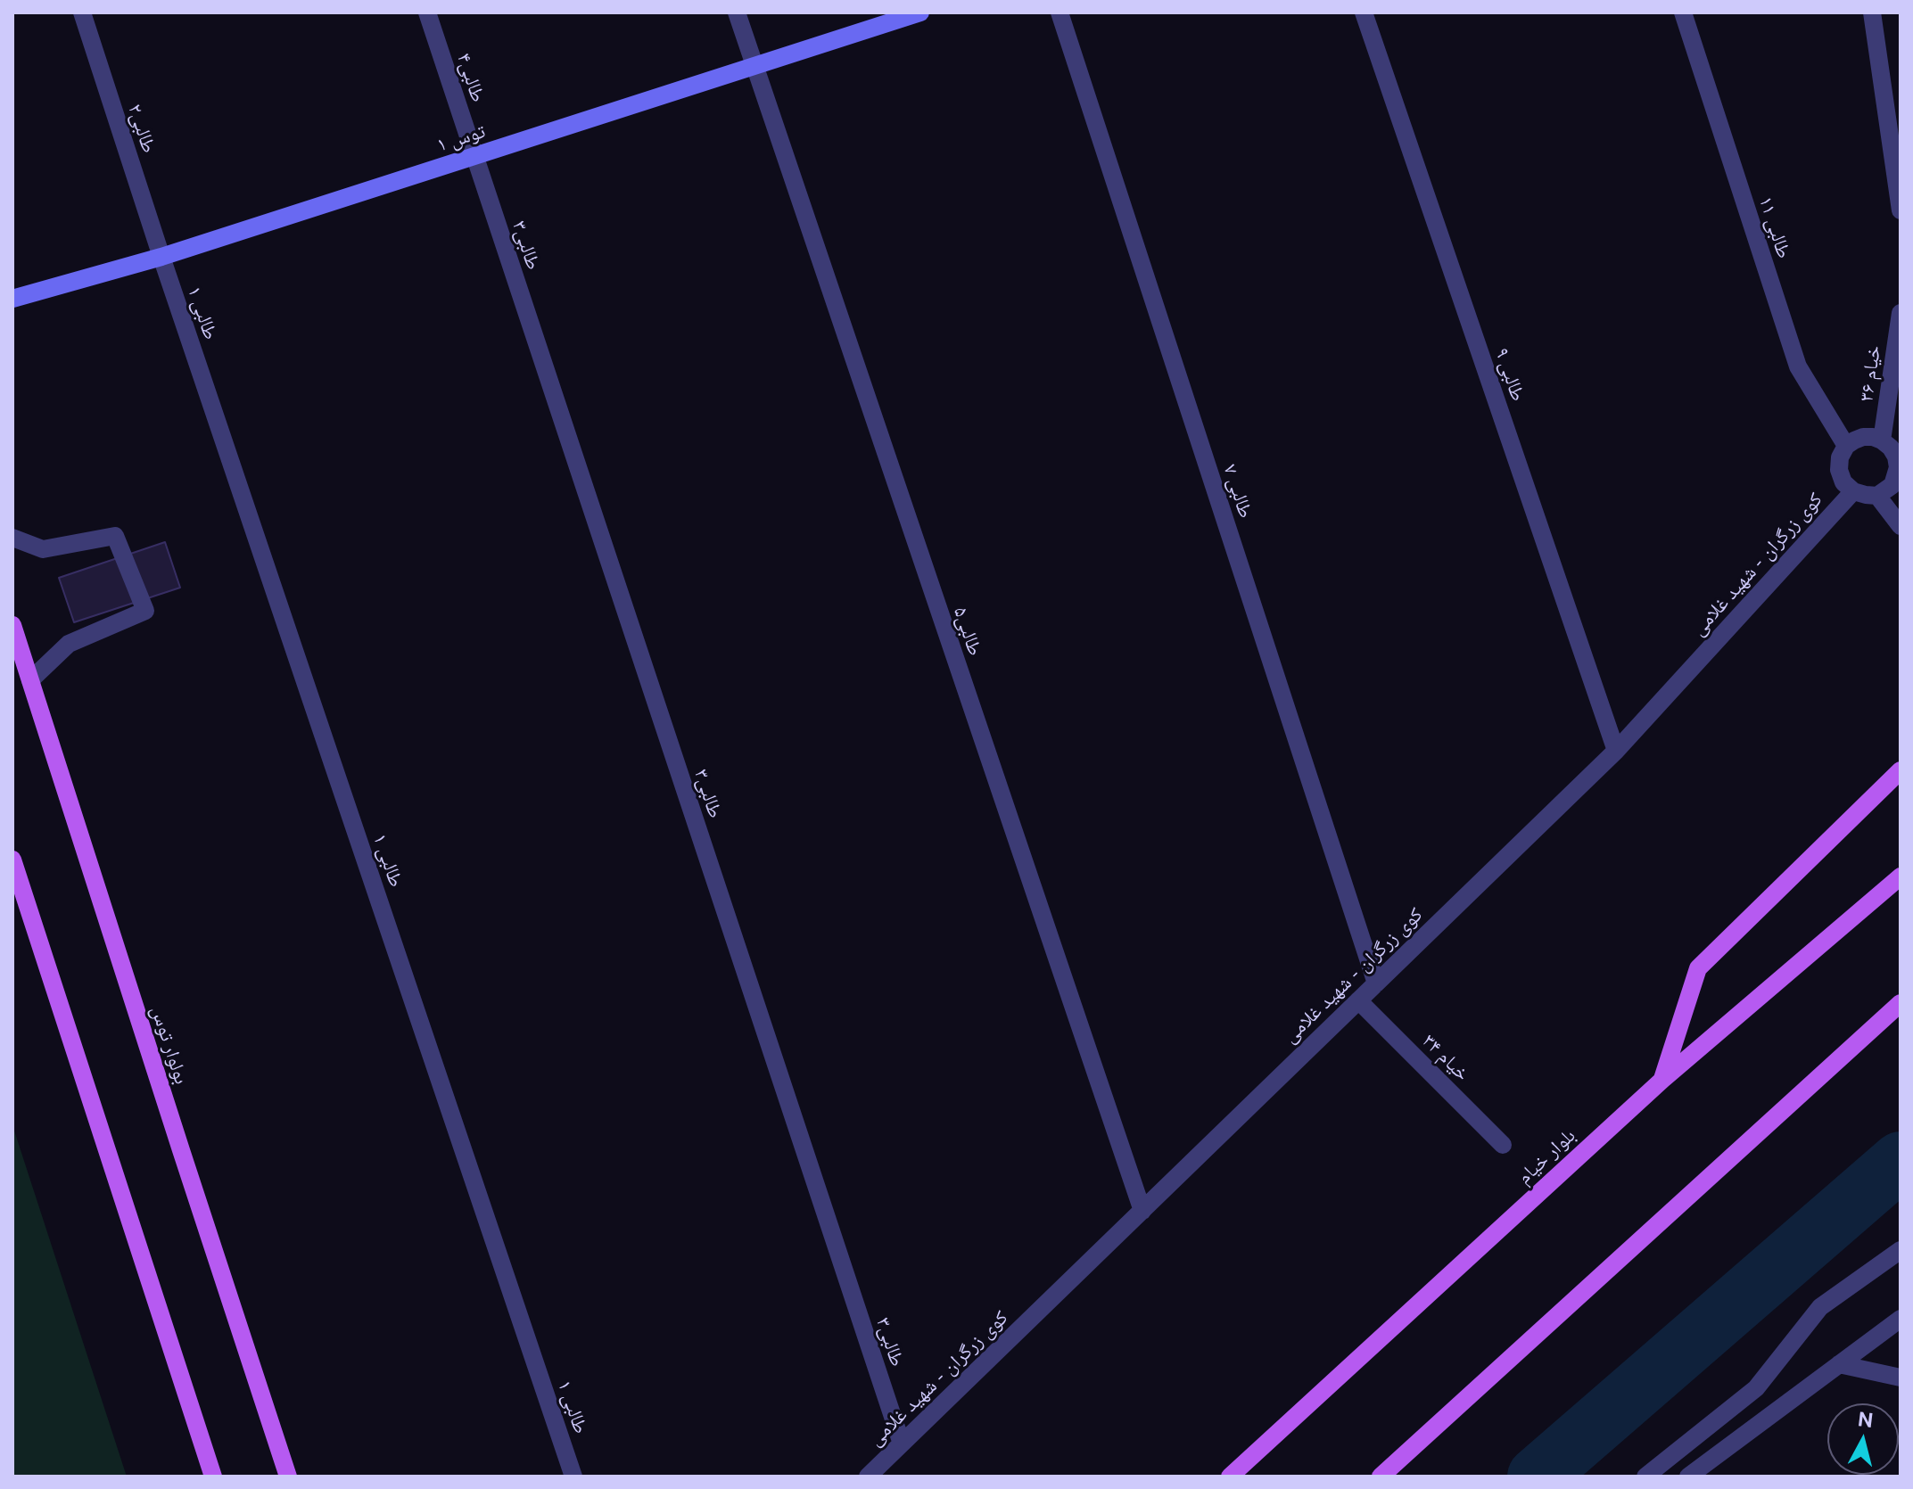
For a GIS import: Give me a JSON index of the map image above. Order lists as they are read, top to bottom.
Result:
{
  "streets": {
    "main road": ["بولوار توس", "بلوار خیام"],
    "street": [
      "طالبی۴",
      "طالبی۲",
      "توس ۱",
      "طالبی ۱۱",
      "طالبی۳",
      "طالبی ۱",
      "خیام ۳۶",
      "طالبی ۹",
      "طالبی ۷",
      "کوی زرگران - شهید غلامی",
      "طالبی۵",
      "خیام ۳۴"
    ]
  },
  "crossings": [
    ["طالبی۴", "توس ۱"],
    ["طالبی۴", "طالبی۳"],
    ["طالبی۲", "توس ۱"],
    ["طالبی۲", "طالبی ۱"],
    ["توس ۱", "طالبی۳"],
    ["توس ۱", "طالبی ۱"],
    ["توس ۱", "طالبی۵"],
    ["طالبی ۱۱", "خیام ۳۶"],
    ["طالبی ۱۱", "کوی زرگران - شهید غلامی"],
    ["طالبی۳", "کوی زرگران - شهید غلامی"],
    ["خیام ۳۶", "کوی زرگران - شهید غلامی"],
    ["طالبی ۹", "کوی زرگران - شهید غلامی"],
    ["طالبی ۷", "کوی زرگران - شهید غلامی"],
    ["کوی زرگران - شهید غلامی", "طالبی۵"],
    ["کوی زرگران - شهید غلامی", "خیام ۳۴"]
  ],
  "north": "top"
}
